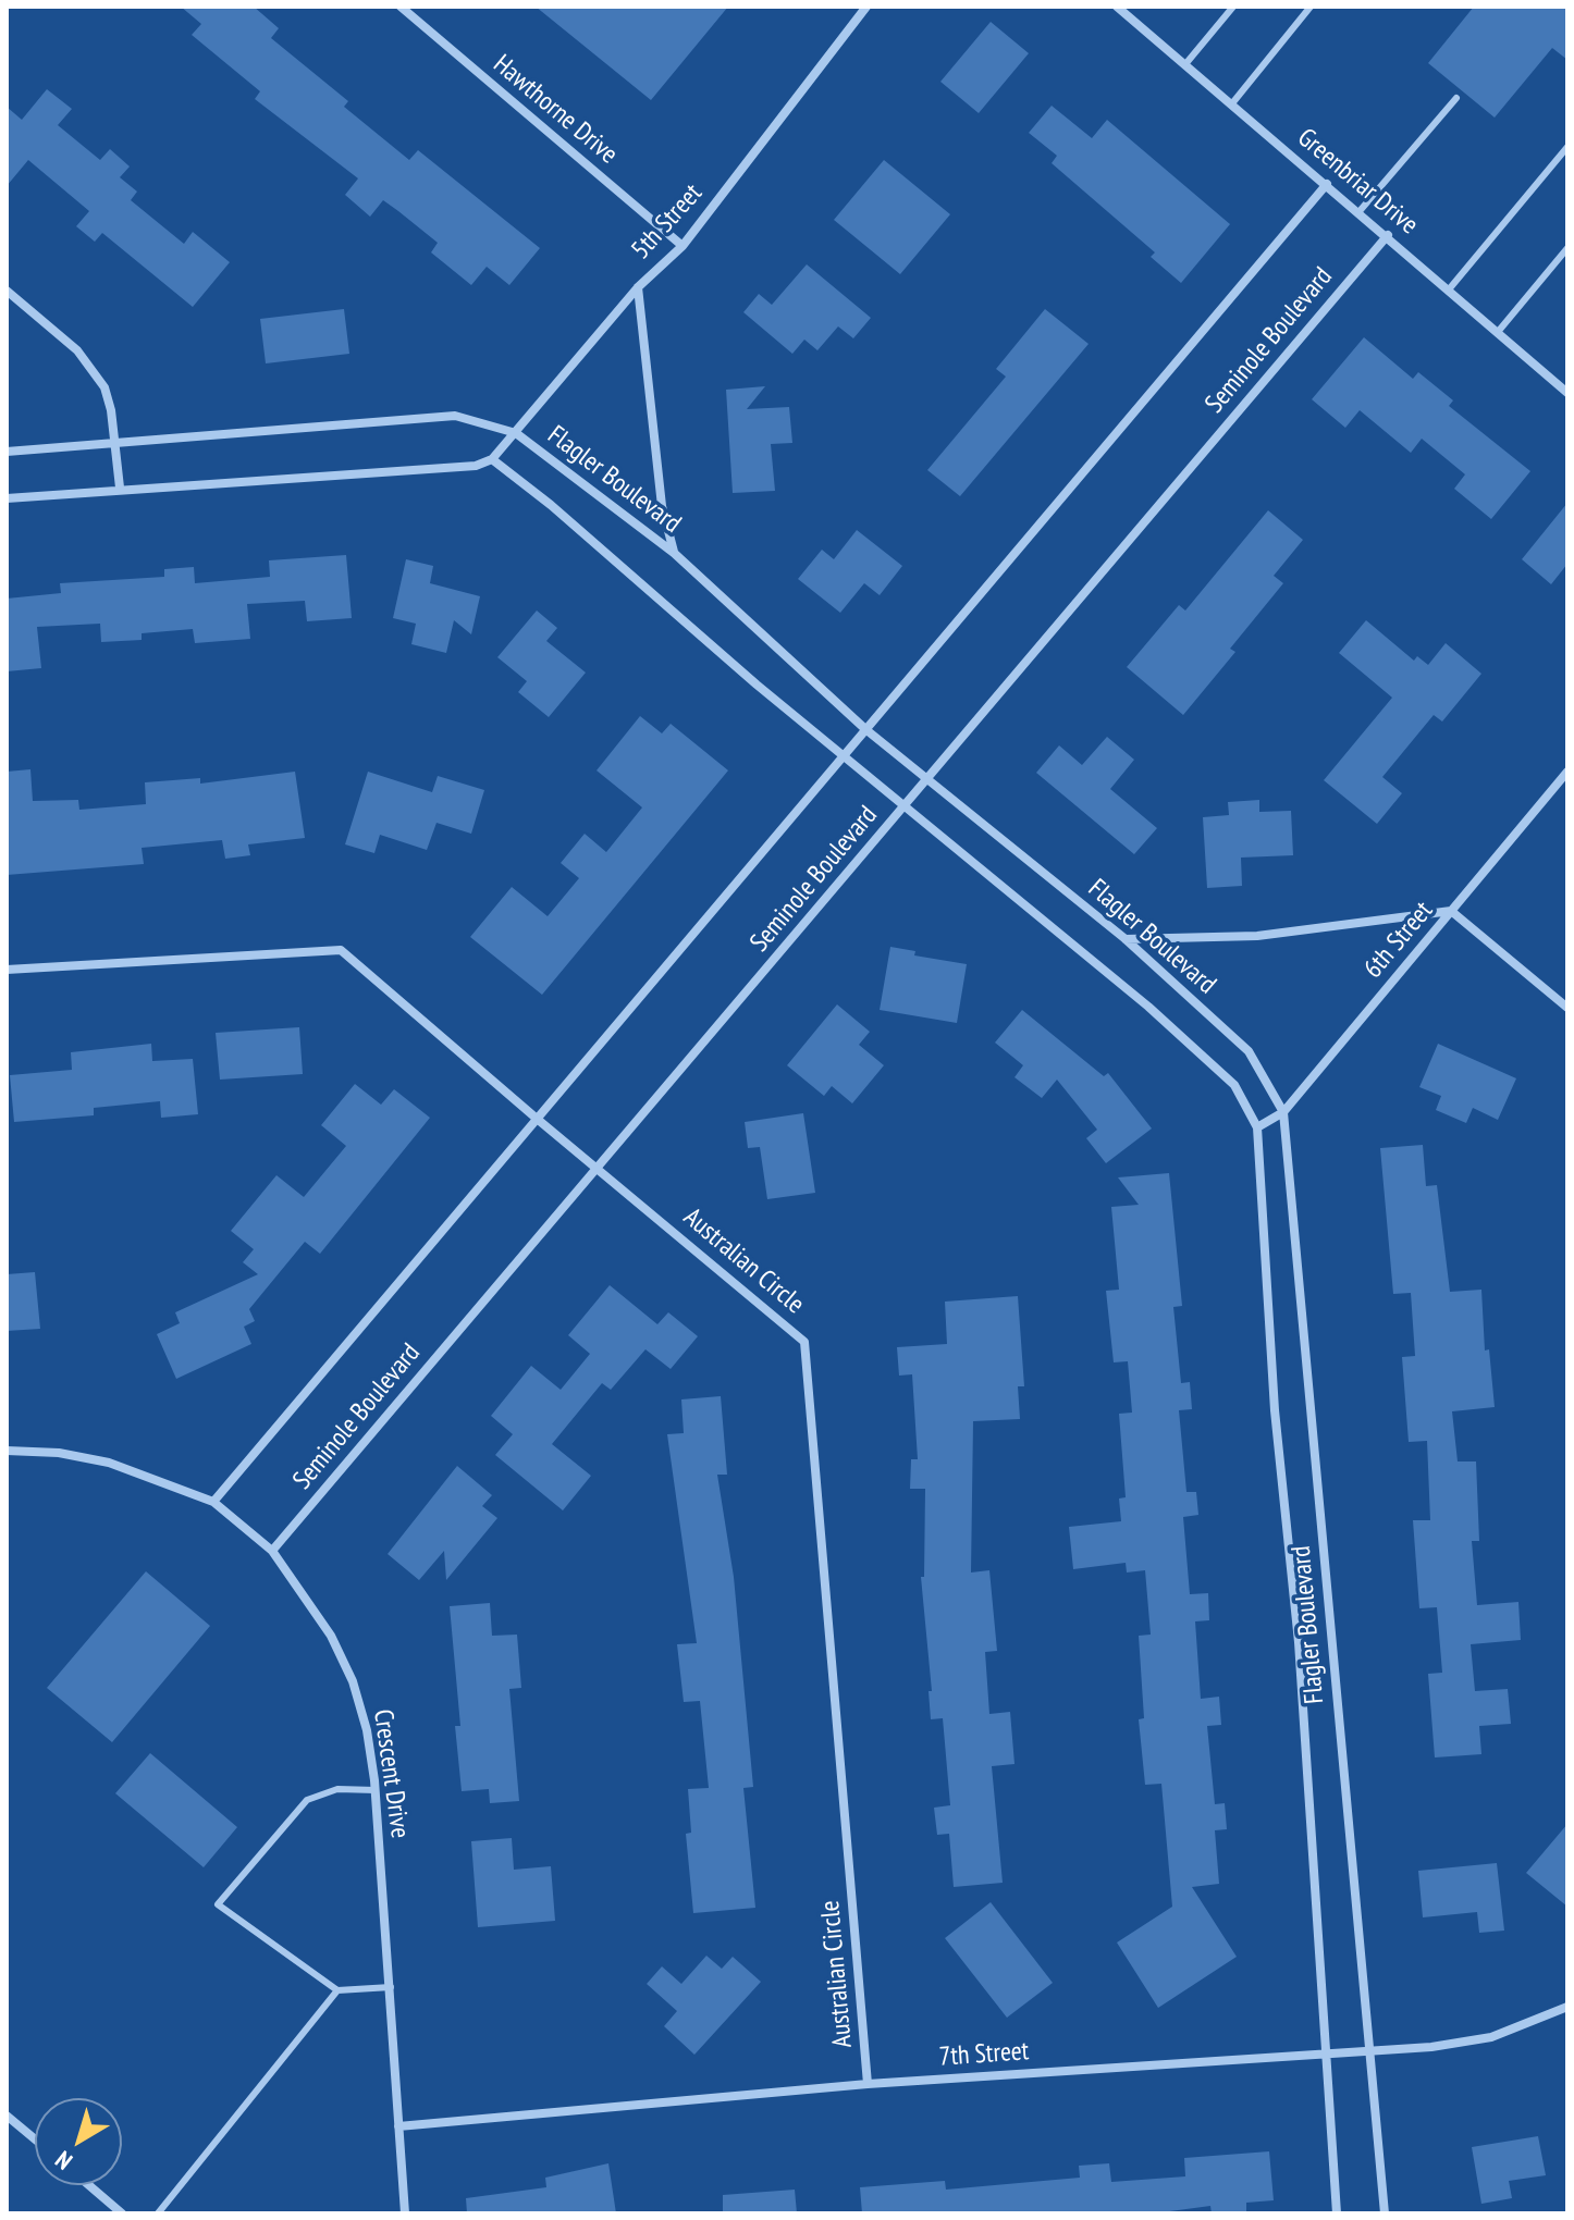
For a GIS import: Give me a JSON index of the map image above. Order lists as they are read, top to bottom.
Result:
{
  "streets": {
    "street": [
      "Hawthorne Drive",
      "Greenbriar Drive",
      "5th Street",
      "Seminole Boulevard",
      "Flagler Boulevard",
      "6th Street",
      "Australian Circle",
      "Crescent Drive",
      "7th Street"
    ]
  },
  "crossings": [
    ["Hawthorne Drive", "5th Street"],
    ["Greenbriar Drive", "Seminole Boulevard"],
    ["5th Street", "Flagler Boulevard"],
    ["Seminole Boulevard", "Flagler Boulevard"],
    ["Seminole Boulevard", "Australian Circle"],
    ["Seminole Boulevard", "Crescent Drive"],
    ["Flagler Boulevard", "6th Street"],
    ["Flagler Boulevard", "7th Street"],
    ["Australian Circle", "7th Street"],
    ["Crescent Drive", "7th Street"]
  ],
  "north": "bottom left"
}
